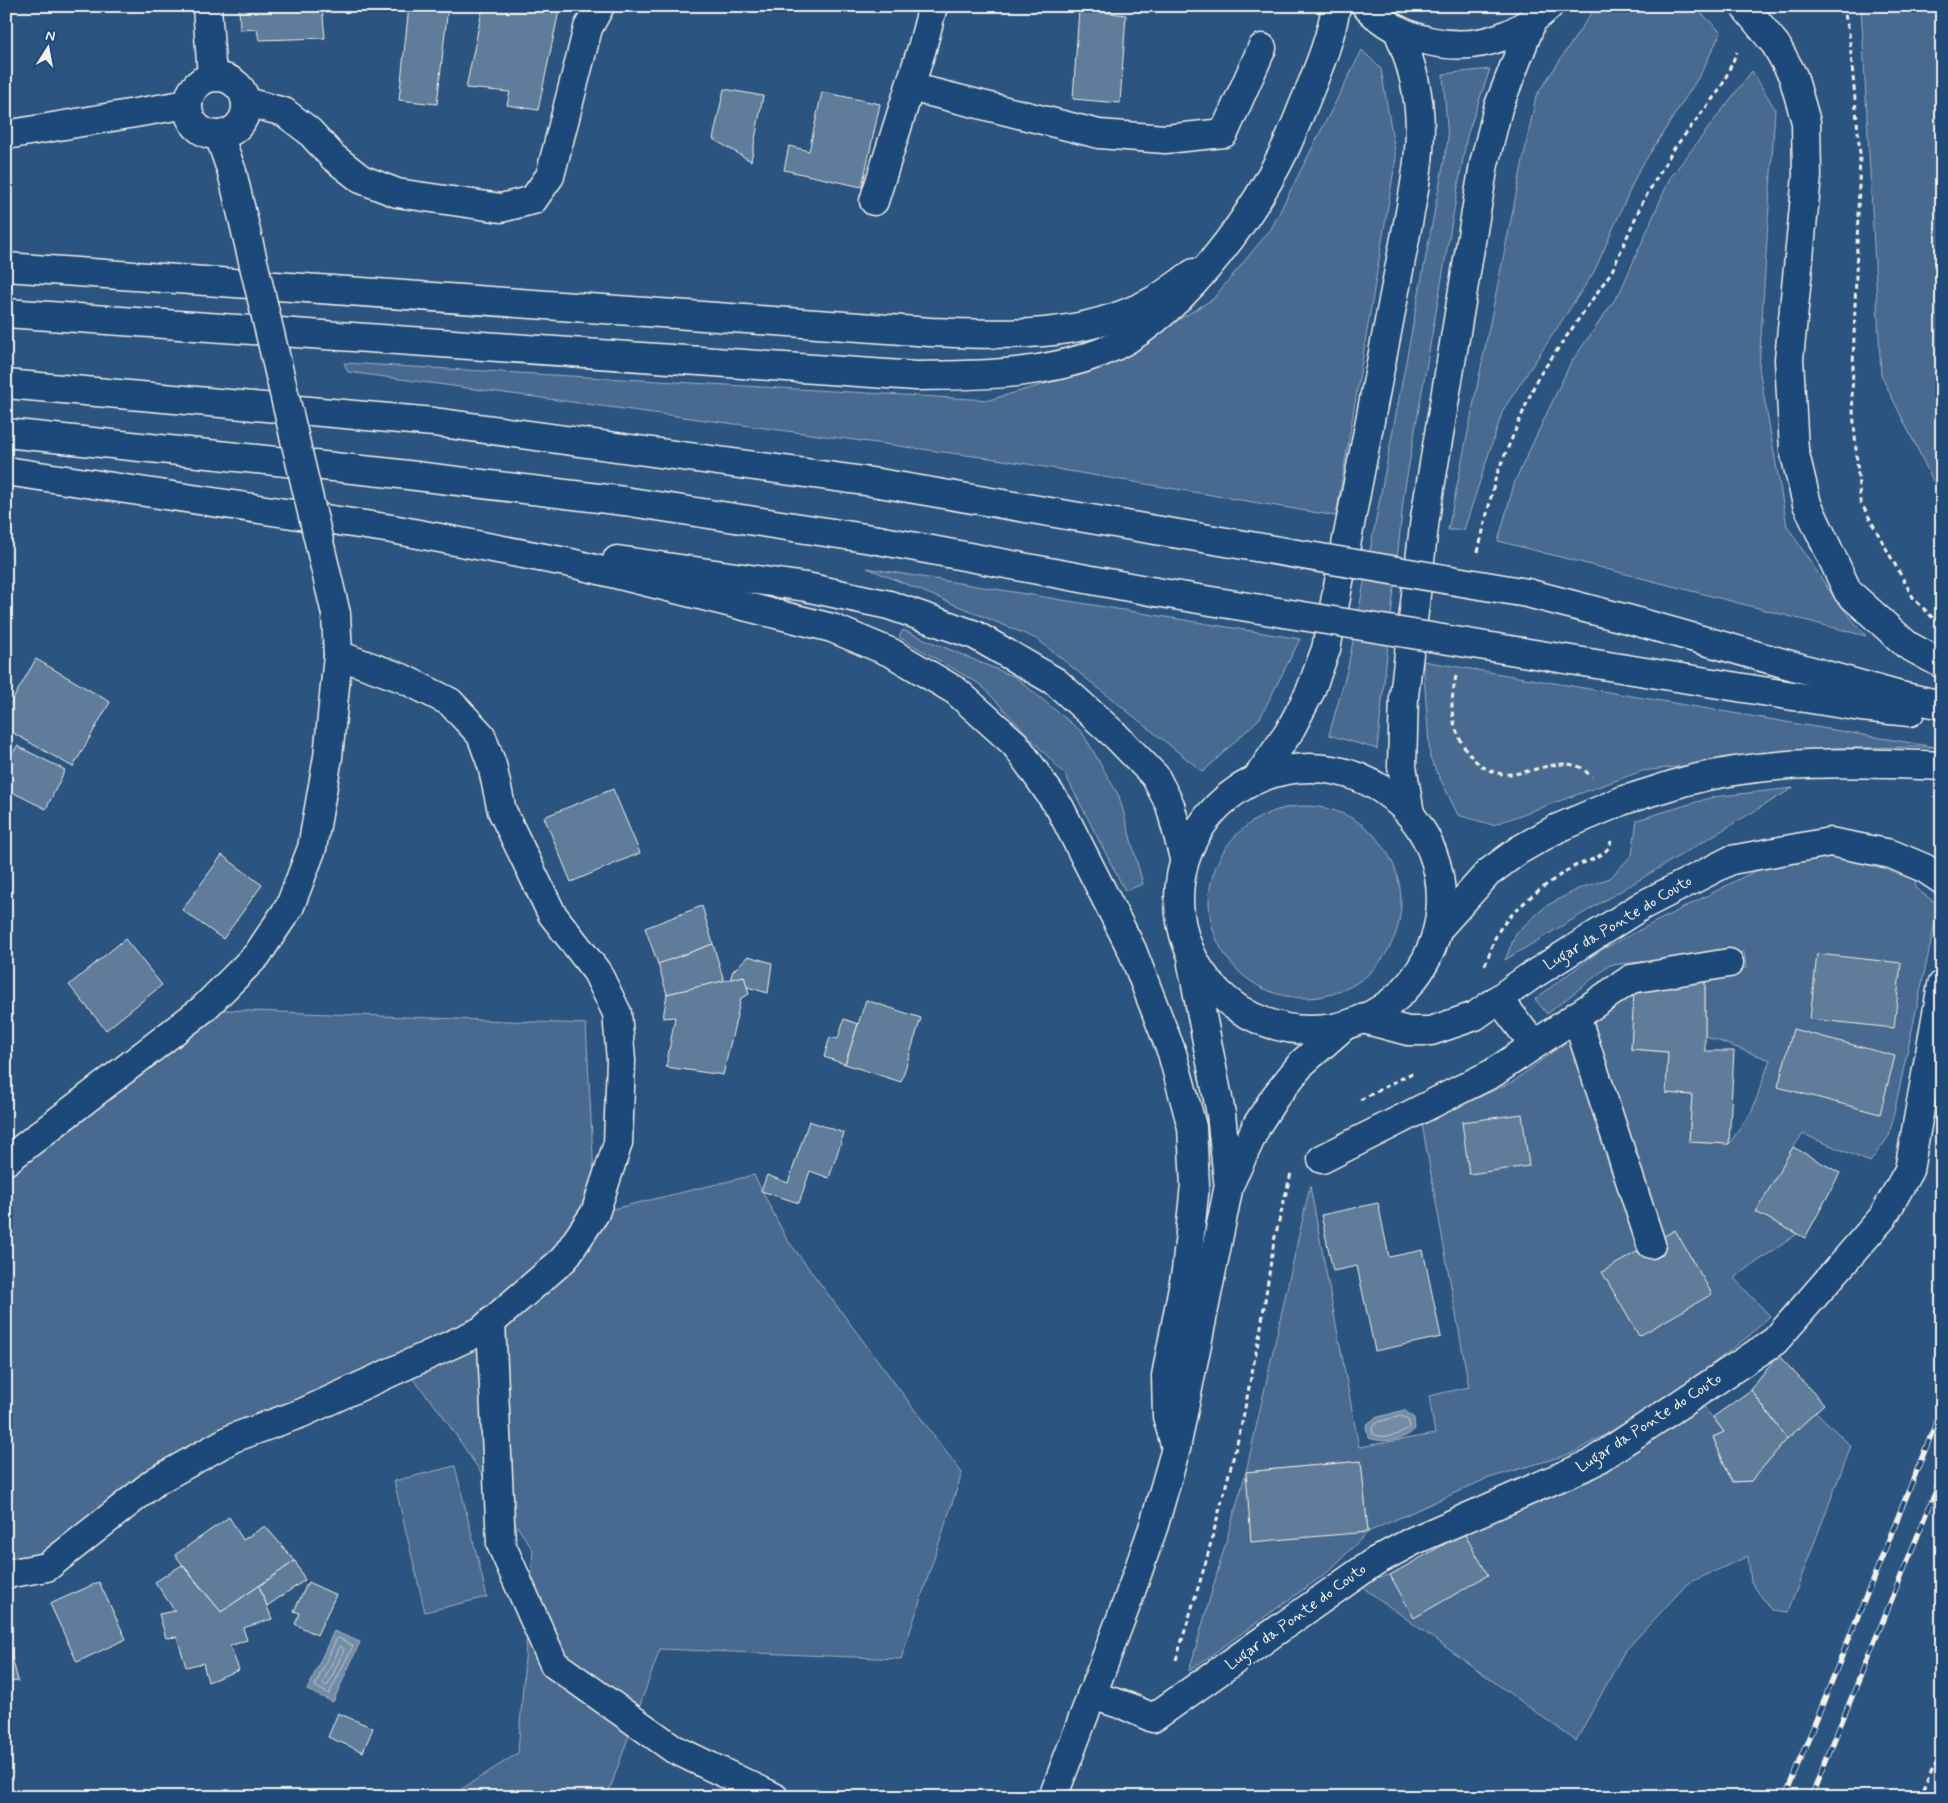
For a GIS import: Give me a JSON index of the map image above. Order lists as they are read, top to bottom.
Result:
{
  "streets": {
    "main road": ["Lugar da Ponte do Couto"]
  },
  "north": "top"
}
